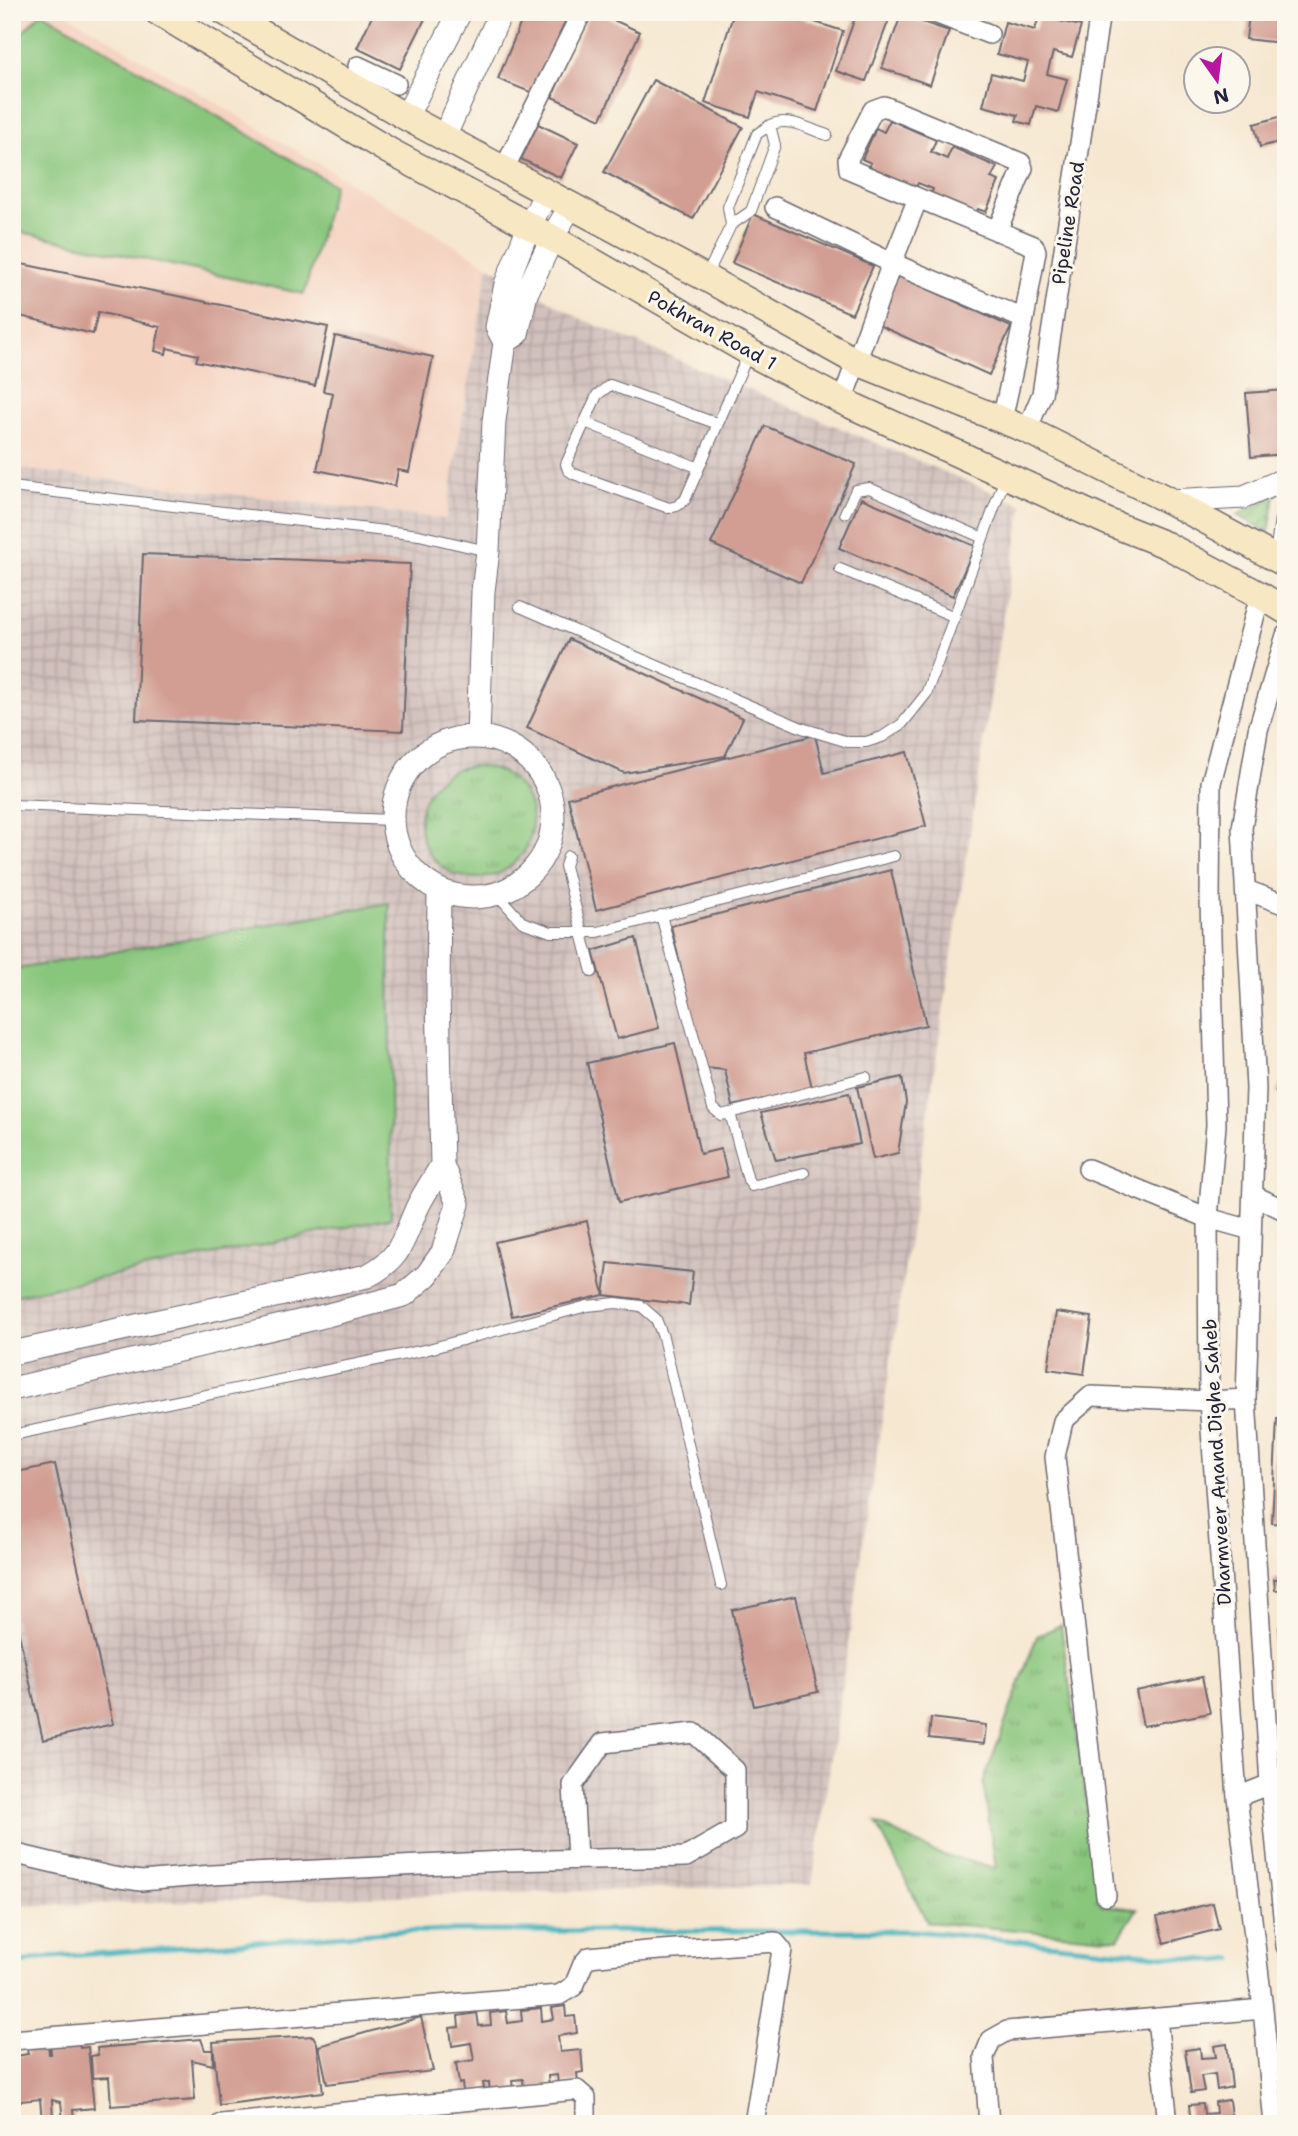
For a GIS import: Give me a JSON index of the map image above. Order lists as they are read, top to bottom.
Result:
{
  "streets": {
    "main road": ["Pokhran Road 1"],
    "street": ["Pipeline Road", "Dharmveer Anand Dighe Saheb"]
  },
  "crossings": [
    ["Pokhran Road 1", "Dharmveer Anand Dighe Saheb"]
  ],
  "north": "bottom"
}
